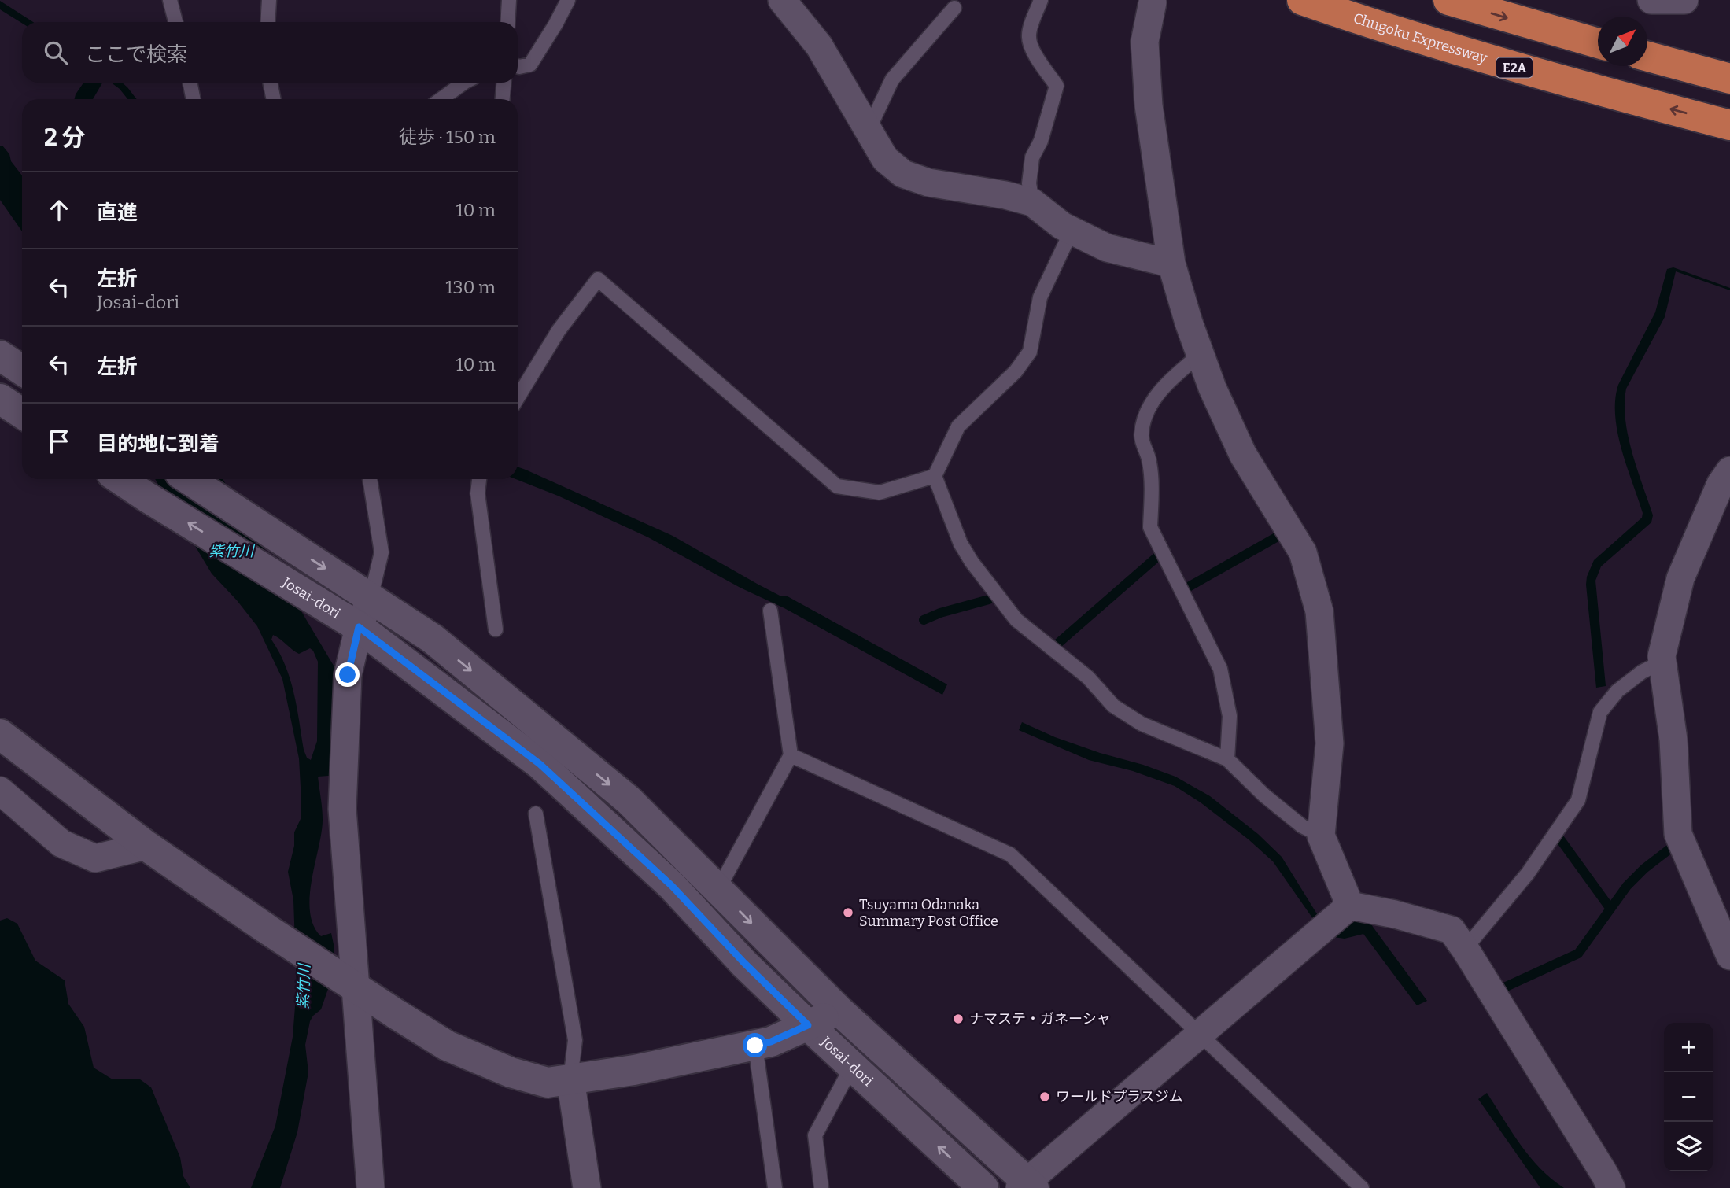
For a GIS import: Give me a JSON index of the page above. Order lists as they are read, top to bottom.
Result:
{
  "streets": {
    "highway": ["Chugoku Expressway", "E2A"],
    "street": ["Josai-dori"]
  },
  "water": ["紫竹川"],
  "places": ["Tsuyama Odanaka Summary Post Office", "ナマステ・ガネーシャ", "ワールドプラスジム"],
  "north": "top right",
  "page": {
    "search": "ここで検索",
    "heading": ["2 分", "徒歩 · 150 m"],
    "list": [
      ["直進", "10 m"],
      ["左折", "Josai-dori", "130 m"],
      ["左折", "10 m"],
      "目的地に到着"
    ],
    "map_buttons": ["+", "−"]
  }
}
